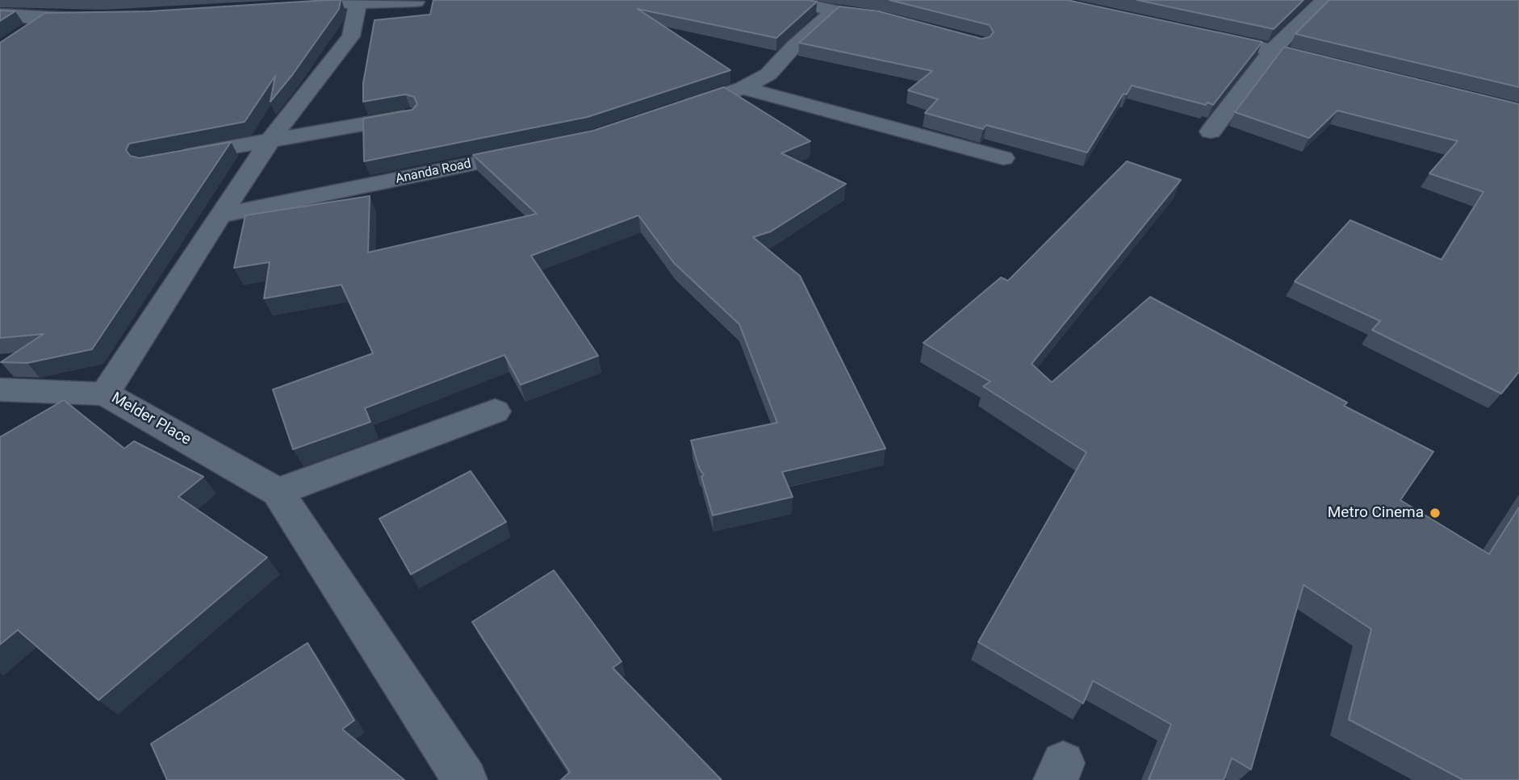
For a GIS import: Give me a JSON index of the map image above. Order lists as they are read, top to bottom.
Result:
{
  "streets": {
    "street": ["Ananda Road", "Melder Place"]
  },
  "crossings": [
    ["Ananda Road", "Melder Place"]
  ],
  "places": ["Metro Cinema"]
}
